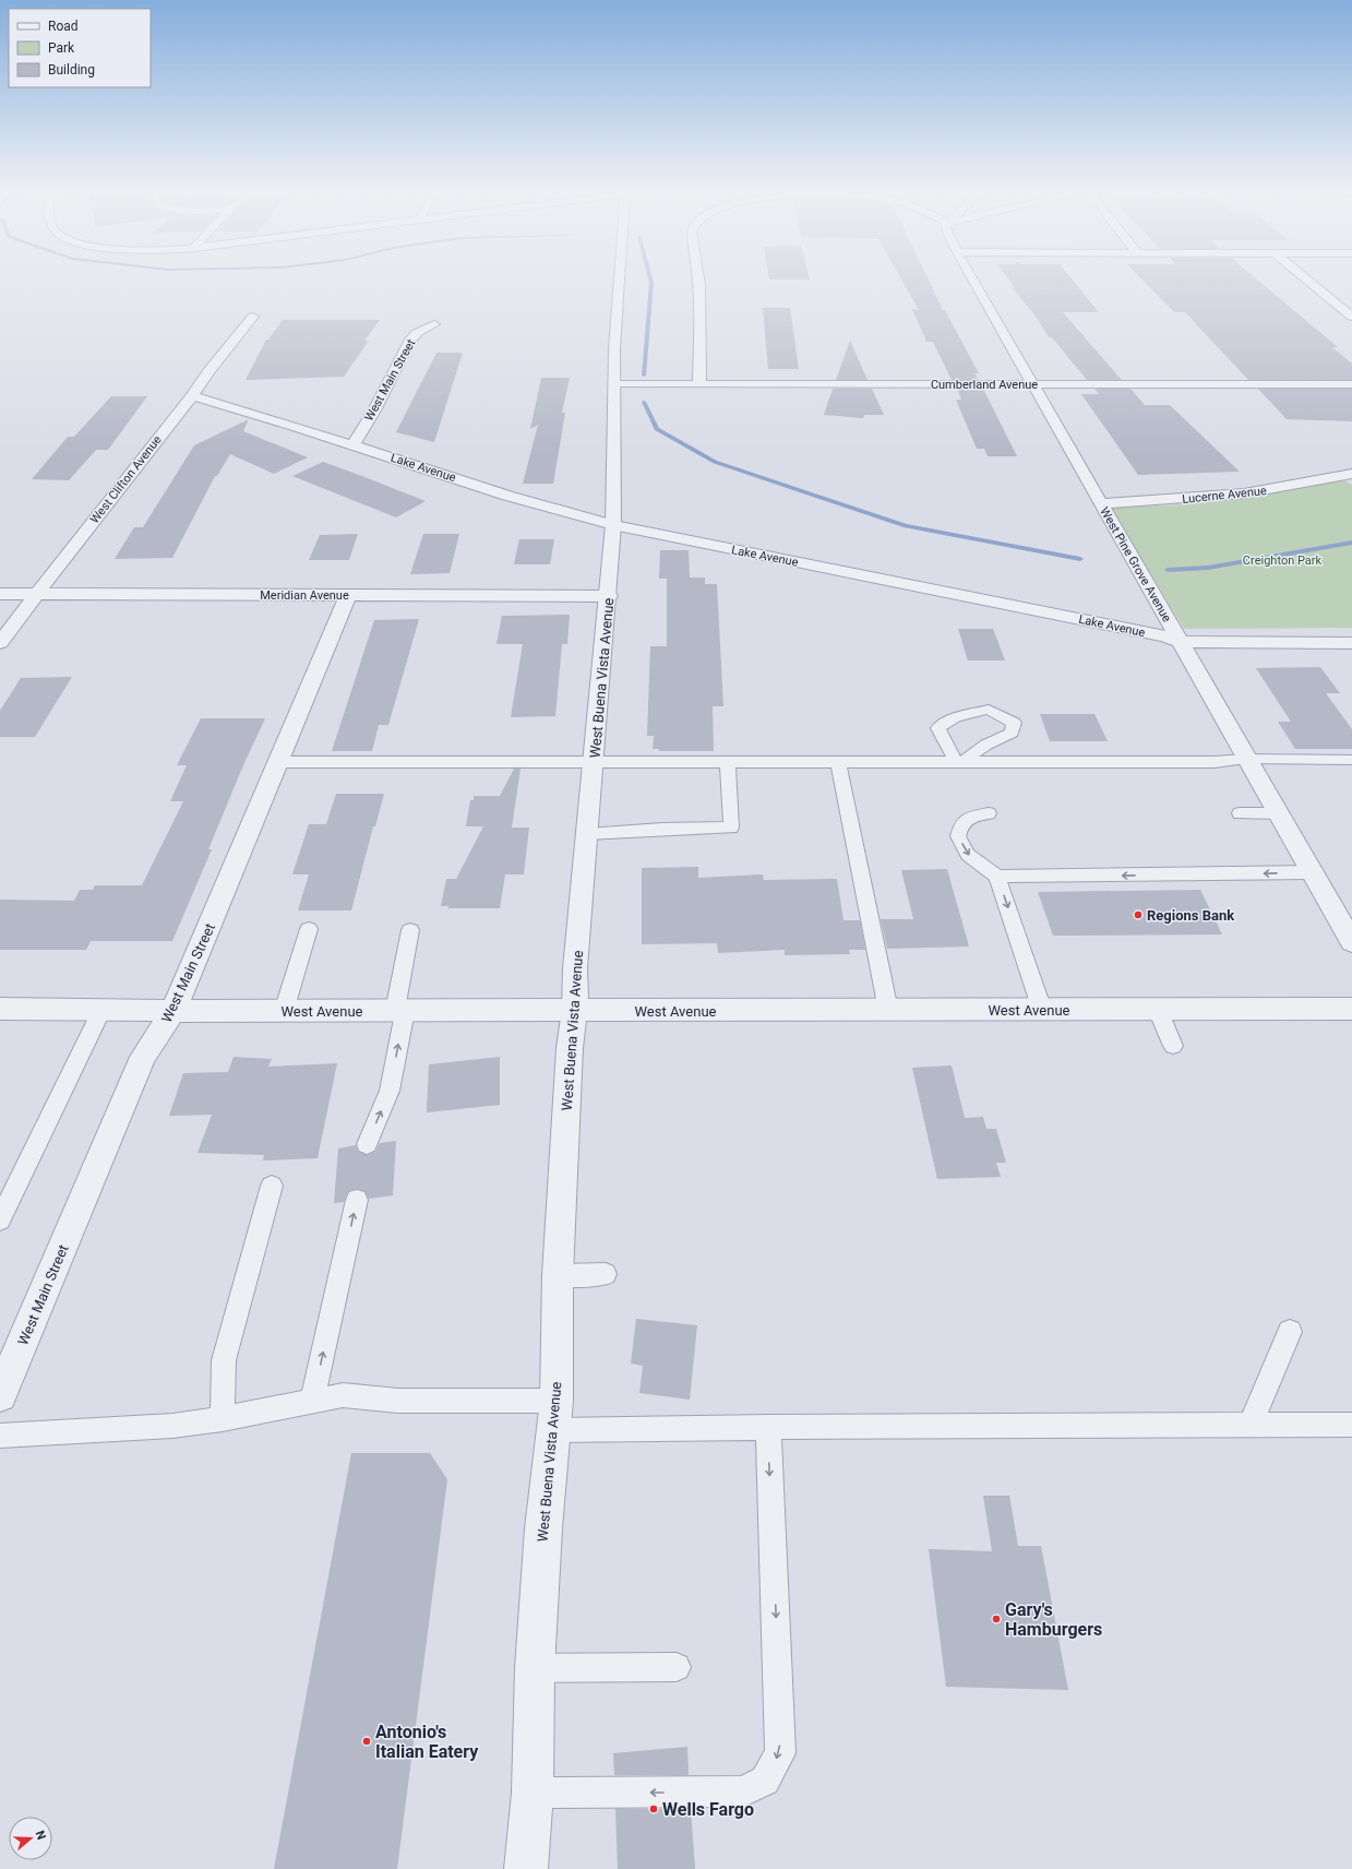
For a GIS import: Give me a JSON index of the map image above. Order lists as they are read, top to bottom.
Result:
{
  "streets": {
    "street": [
      "West Main Street",
      "Cumberland Avenue",
      "Lake Avenue",
      "West Clifton Avenue",
      "Lucerne Avenue",
      "West Pine Grove Avenue",
      "Meridian Avenue",
      "West Buena Vista Avenue",
      "West Avenue"
    ]
  },
  "crossings": [
    ["West Main Street", "Lake Avenue"],
    ["West Main Street", "Meridian Avenue"],
    ["West Main Street", "West Avenue"],
    ["Cumberland Avenue", "West Pine Grove Avenue"],
    ["Cumberland Avenue", "West Buena Vista Avenue"],
    ["Lake Avenue", "West Clifton Avenue"],
    ["Lake Avenue", "West Pine Grove Avenue"],
    ["Lake Avenue", "West Buena Vista Avenue"],
    ["West Clifton Avenue", "Meridian Avenue"],
    ["Lucerne Avenue", "West Pine Grove Avenue"],
    ["Meridian Avenue", "West Buena Vista Avenue"],
    ["West Buena Vista Avenue", "West Avenue"]
  ],
  "parks": ["Creighton Park"],
  "places": [
    "Regions Bank",
    "Gary's Hamburgers",
    "Antonio's Italian Eatery",
    "Wells Fargo"
  ],
  "legend": ["Road", "Park", "Building"],
  "north": "right"
}
